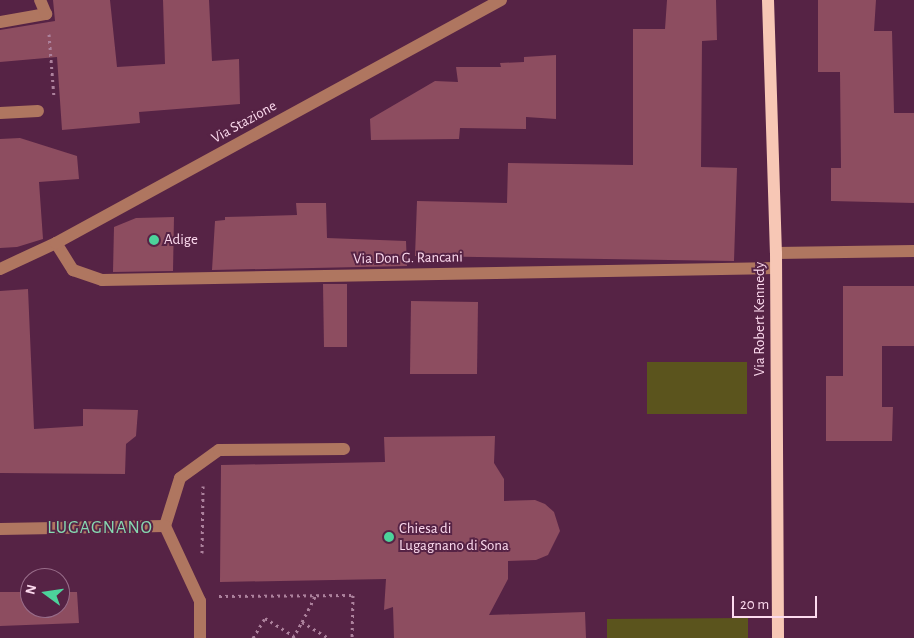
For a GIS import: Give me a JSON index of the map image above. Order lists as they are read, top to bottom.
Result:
{
  "streets": {
    "main road": ["Via Robert Kennedy"],
    "street": ["Via Stazione", "Via Don G. Rancani"]
  },
  "crossings": [
    ["Via Stazione", "Via Don G. Rancani"],
    ["Via Don G. Rancani", "Via Robert Kennedy"]
  ],
  "districts": ["LUGAGNANO"],
  "places": ["Adige", "Chiesa di Lugagnano di Sona"],
  "scale_bar": "20 m",
  "north": "left"
}
